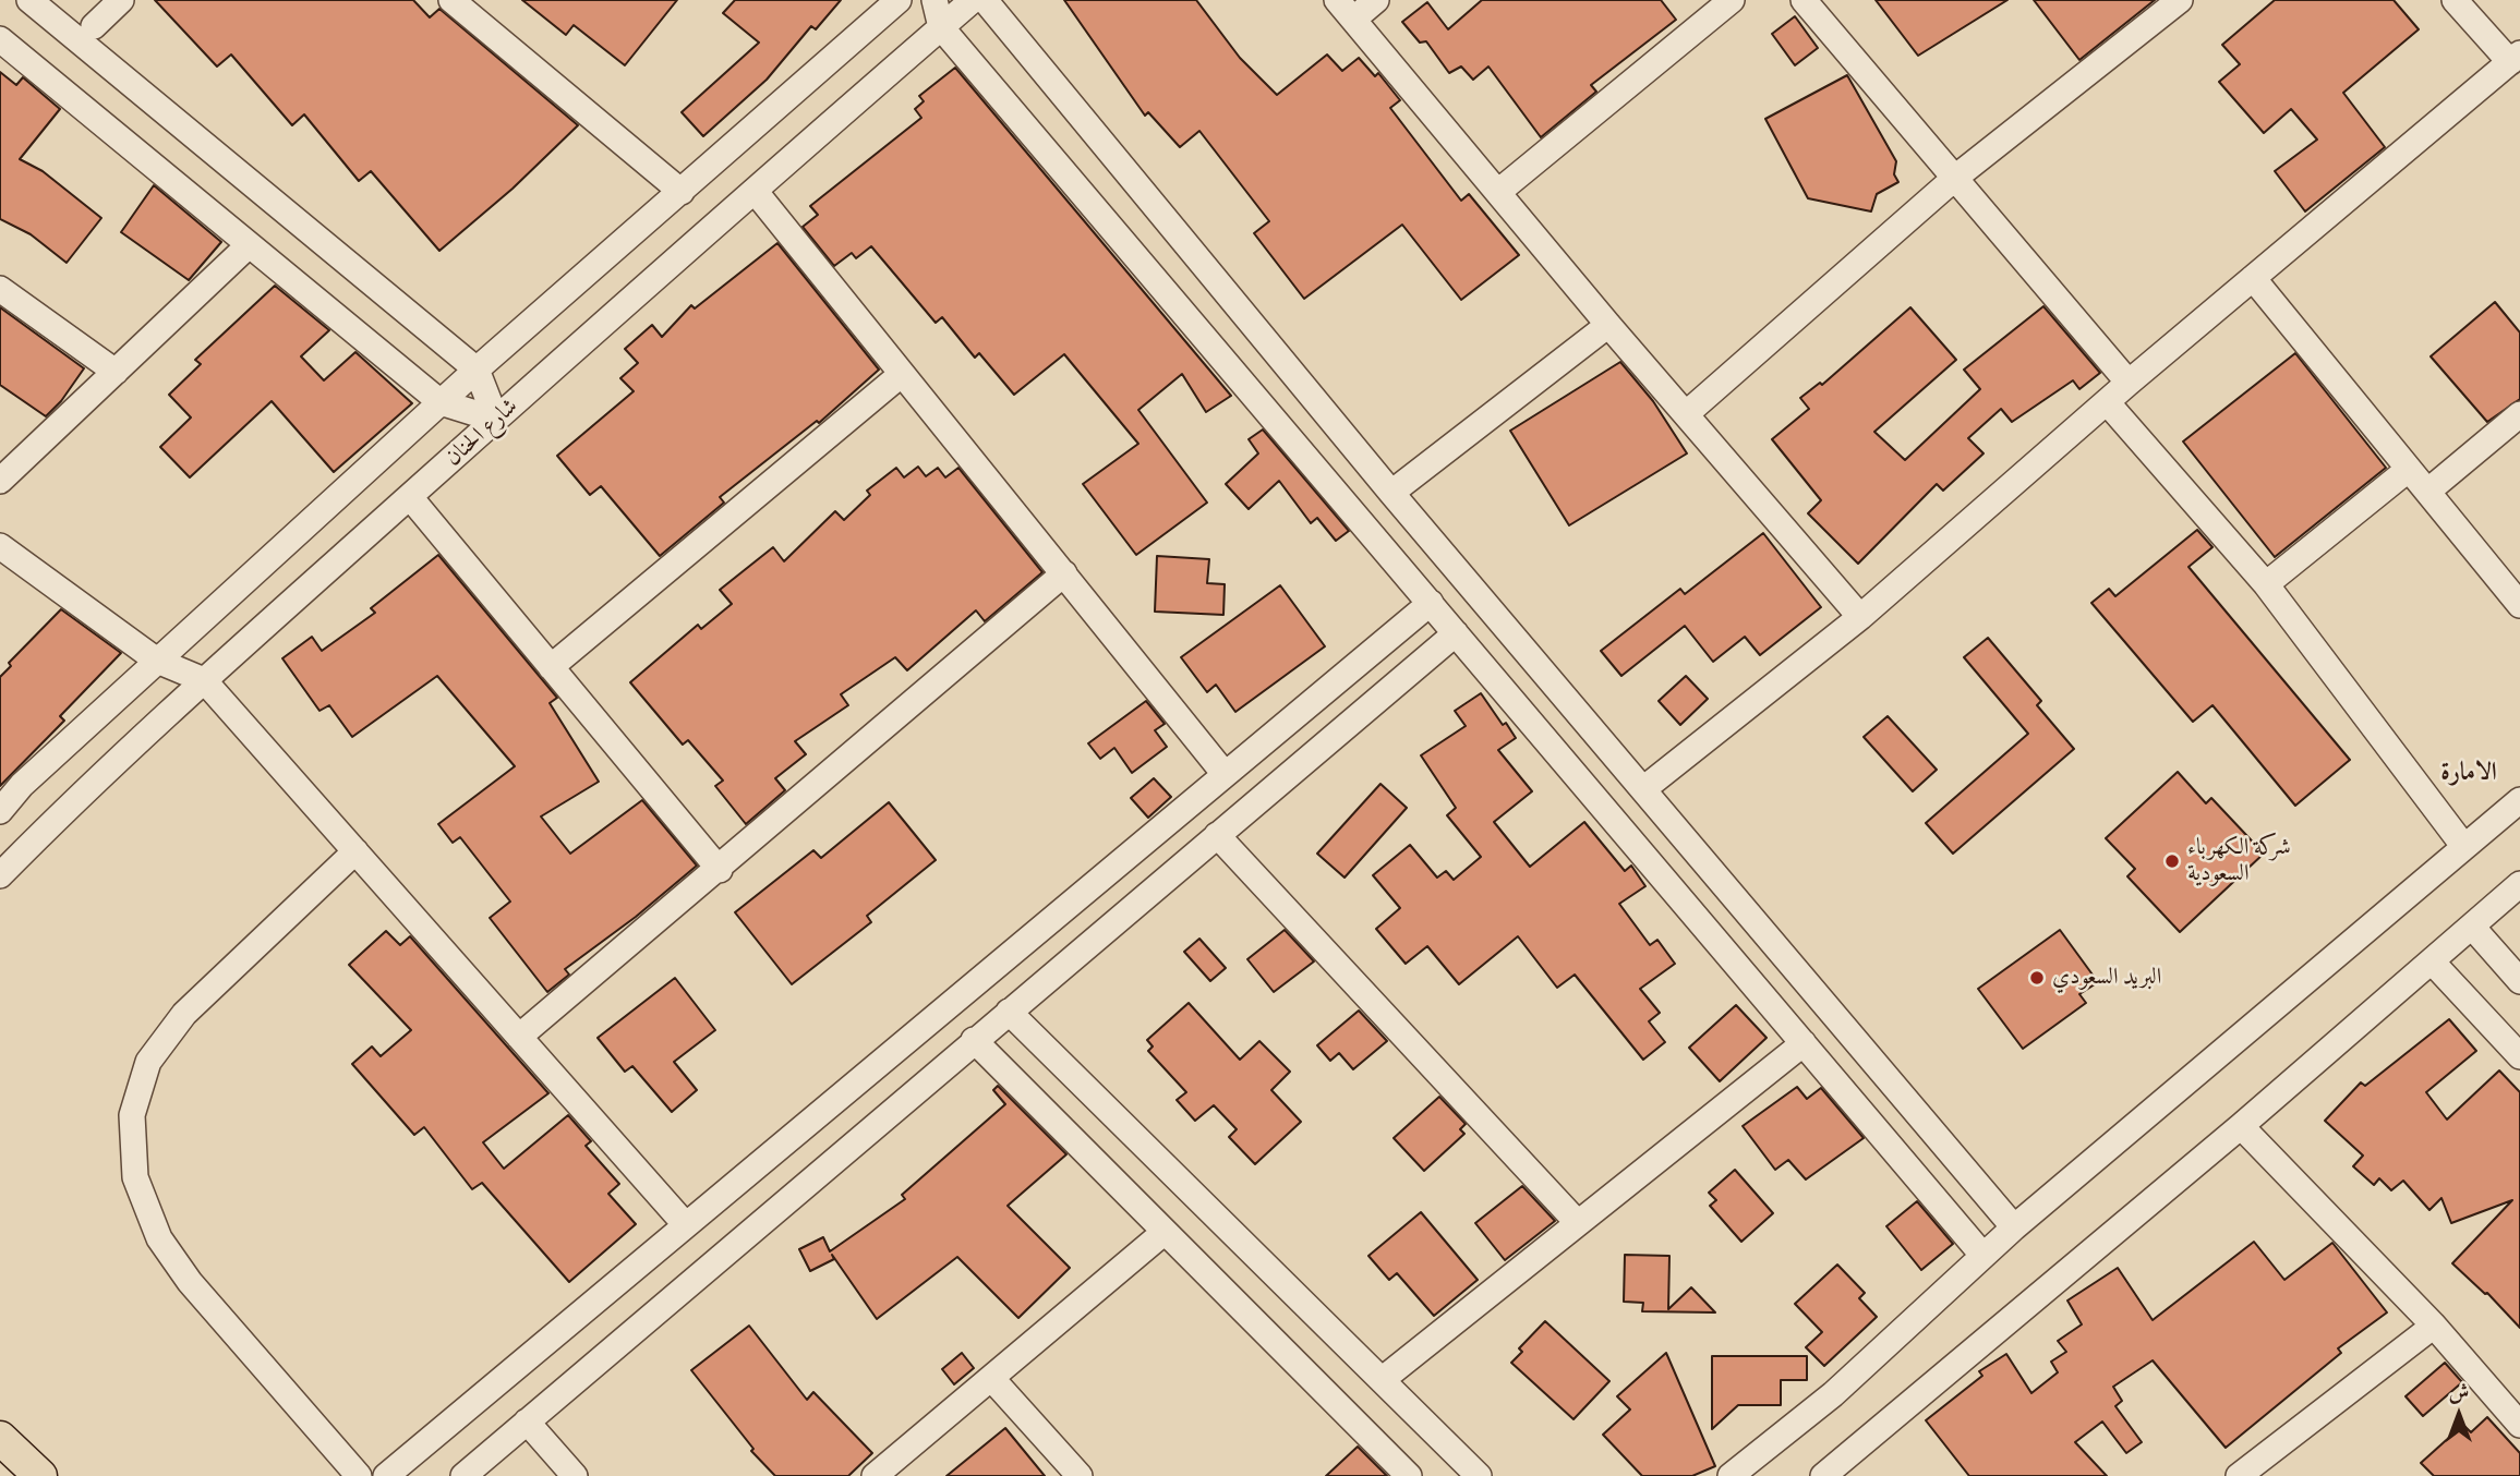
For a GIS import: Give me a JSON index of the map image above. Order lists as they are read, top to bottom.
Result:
{
  "streets": {
    "street": ["شارع الحنان"]
  },
  "districts": ["الامارة"],
  "places": ["شركة الكهرباء السعودية", "البريد السعودي"],
  "north": "top"
}
